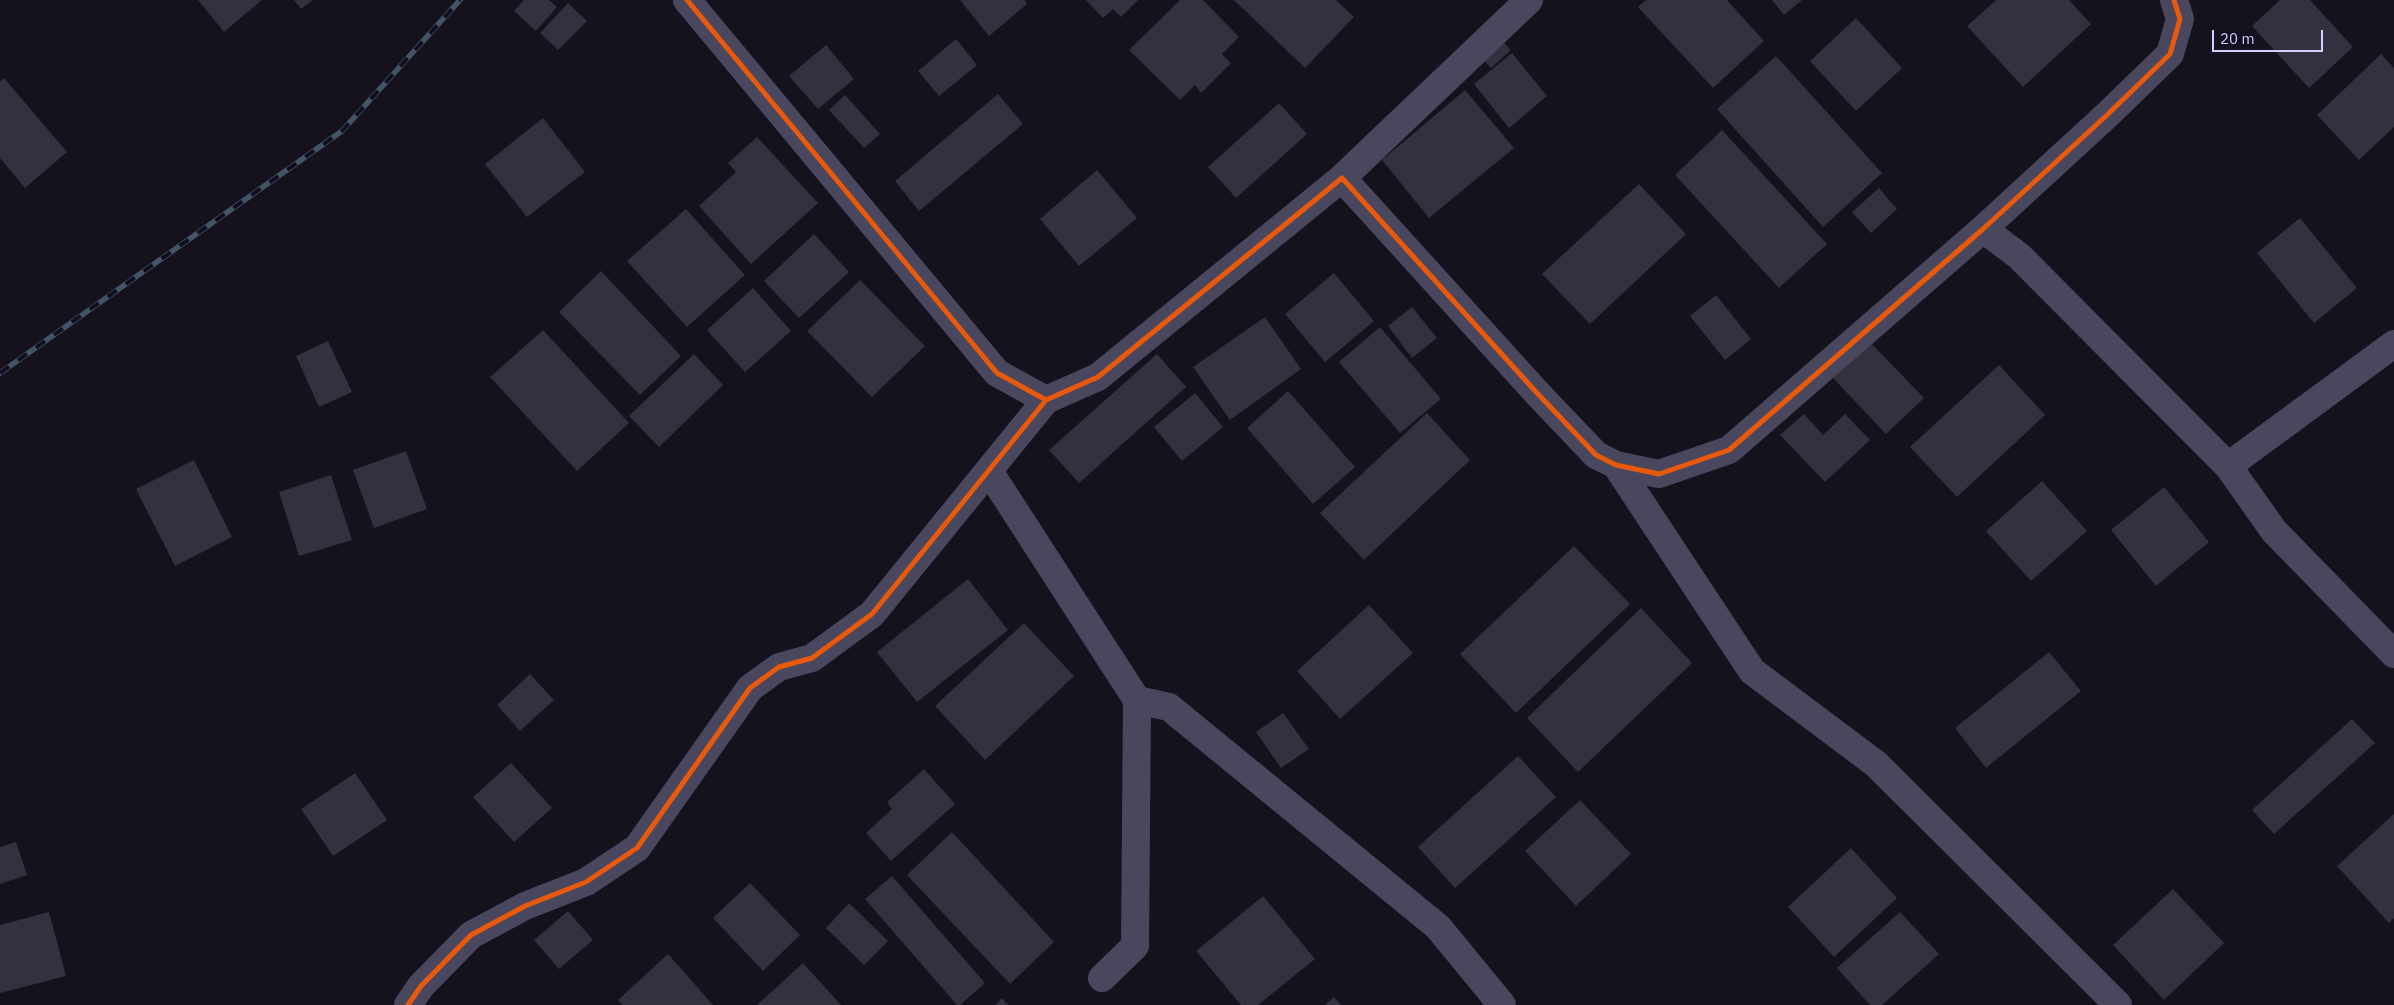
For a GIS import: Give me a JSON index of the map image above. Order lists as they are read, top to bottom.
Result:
{
  "scale_bar": "20 m"
}
